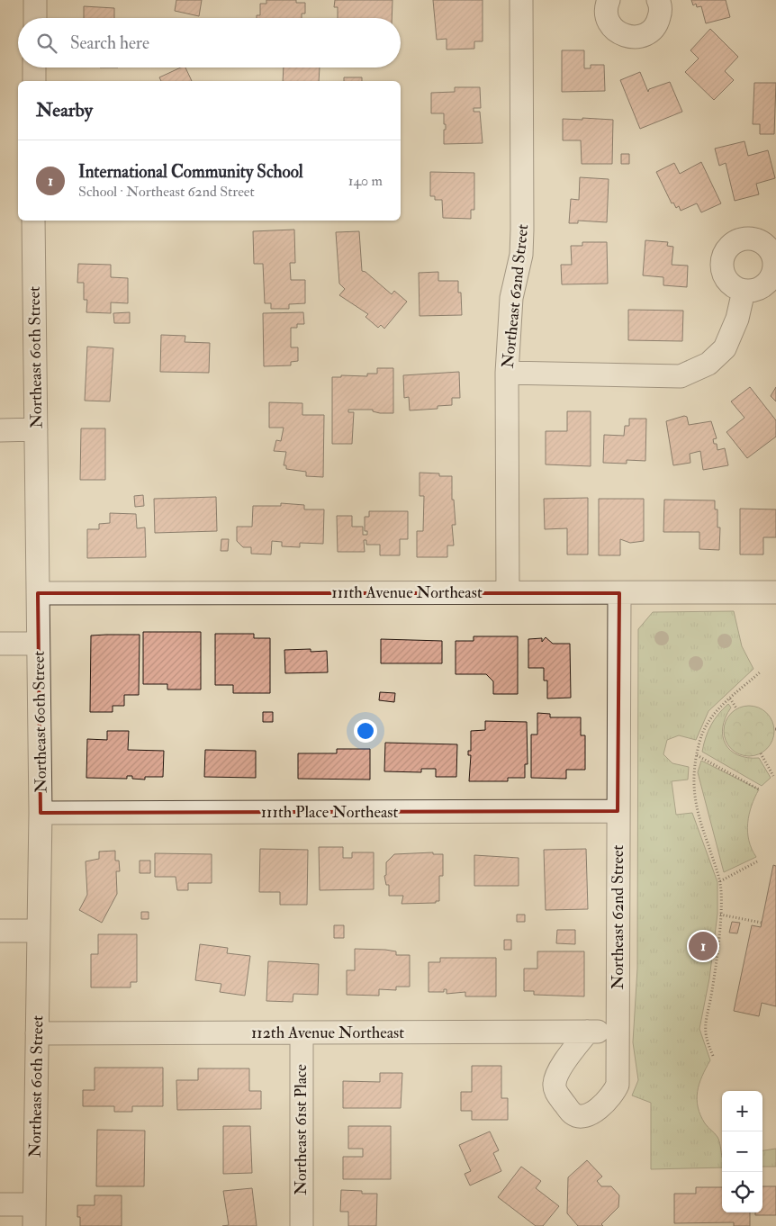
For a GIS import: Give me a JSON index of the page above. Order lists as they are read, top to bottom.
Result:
{
  "streets": {
    "street": [
      "Northeast 62nd Street",
      "Northeast 60th Street",
      "111th Avenue Northeast",
      "111th Place Northeast",
      "112th Avenue Northeast",
      "Northeast 61st Place"
    ]
  },
  "crossings": [
    ["Northeast 62nd Street", "111th Avenue Northeast"],
    ["Northeast 62nd Street", "111th Place Northeast"],
    ["Northeast 62nd Street", "112th Avenue Northeast"],
    ["Northeast 60th Street", "111th Avenue Northeast"],
    ["Northeast 60th Street", "111th Place Northeast"],
    ["Northeast 60th Street", "112th Avenue Northeast"],
    ["112th Avenue Northeast", "Northeast 61st Place"]
  ],
  "page": {
    "search": "Search here",
    "heading": "Nearby",
    "list": [
      {
        "mark": "1",
        "name": "International Community School",
        "note": "School · Northeast 62nd Street",
        "value": "140 m"
      }
    ],
    "pins": "1",
    "map_buttons": ["+", "−"]
  }
}
